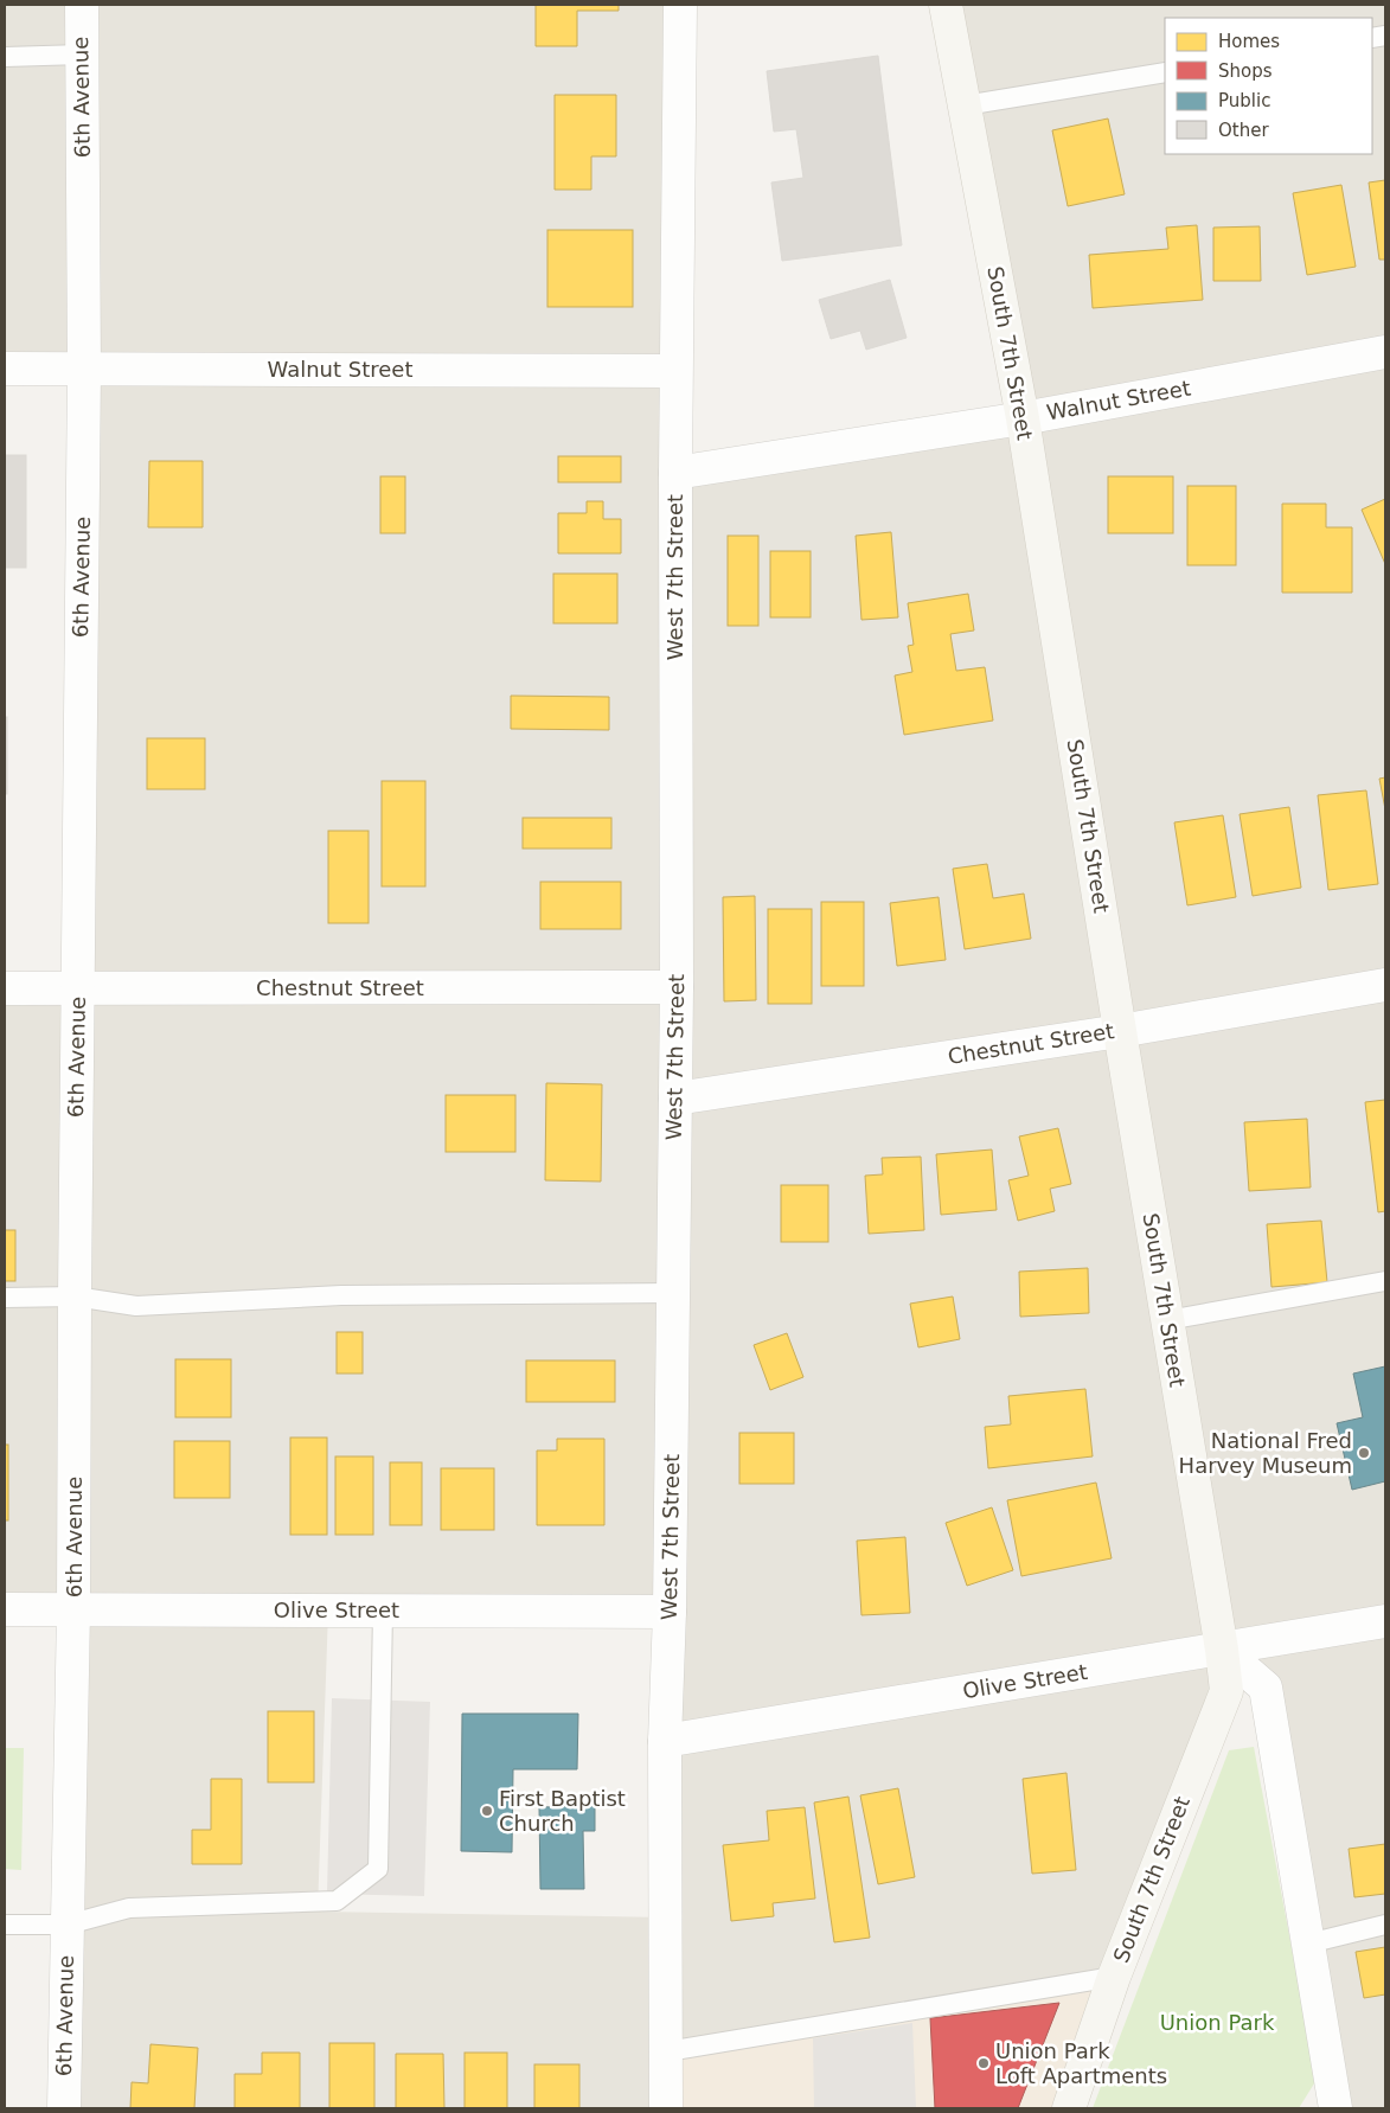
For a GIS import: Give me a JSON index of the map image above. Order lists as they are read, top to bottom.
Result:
{
  "streets": {
    "street": [
      "6th Avenue",
      "South 7th Street",
      "Walnut Street",
      "West 7th Street",
      "Chestnut Street",
      "Olive Street"
    ]
  },
  "crossings": [
    ["6th Avenue", "Walnut Street"],
    ["6th Avenue", "Chestnut Street"],
    ["6th Avenue", "Olive Street"],
    ["South 7th Street", "Walnut Street"],
    ["South 7th Street", "Chestnut Street"],
    ["South 7th Street", "Olive Street"],
    ["Walnut Street", "West 7th Street"],
    ["West 7th Street", "Chestnut Street"],
    ["West 7th Street", "Olive Street"]
  ],
  "parks": ["Union Park"],
  "places": ["National Fred Harvey Museum", "First Baptist Church", "Union Park Loft Apartments"],
  "legend": [
    "Homes",
    "Shops",
    "Public",
    "Other"
  ]
}
